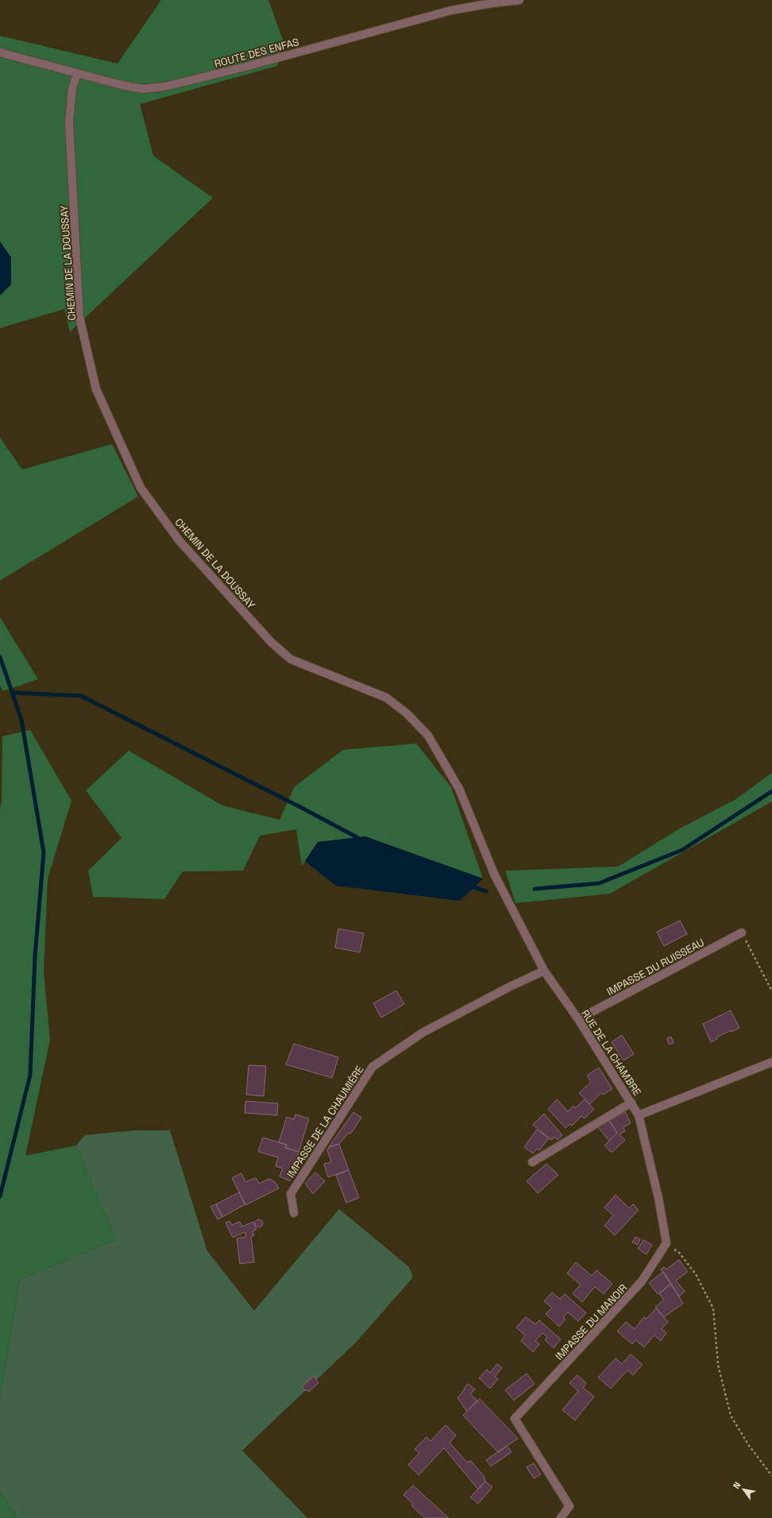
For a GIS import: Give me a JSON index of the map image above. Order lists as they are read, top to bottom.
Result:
{
  "streets": {
    "street": [
      "ROUTE DES ENFAS",
      "CHEMIN DE LA DOUSSAY",
      "IMPASSE DU RUISSEAU",
      "RUE DE LA CHAMBRE",
      "IMPASSE DE LA CHAUMIÈRE",
      "IMPASSE DU MANOIR"
    ]
  },
  "crossings": [
    ["ROUTE DES ENFAS", "CHEMIN DE LA DOUSSAY"],
    ["CHEMIN DE LA DOUSSAY", "RUE DE LA CHAMBRE"],
    ["IMPASSE DU RUISSEAU", "RUE DE LA CHAMBRE"],
    ["RUE DE LA CHAMBRE", "IMPASSE DE LA CHAUMIÈRE"]
  ],
  "north": "top left"
}
